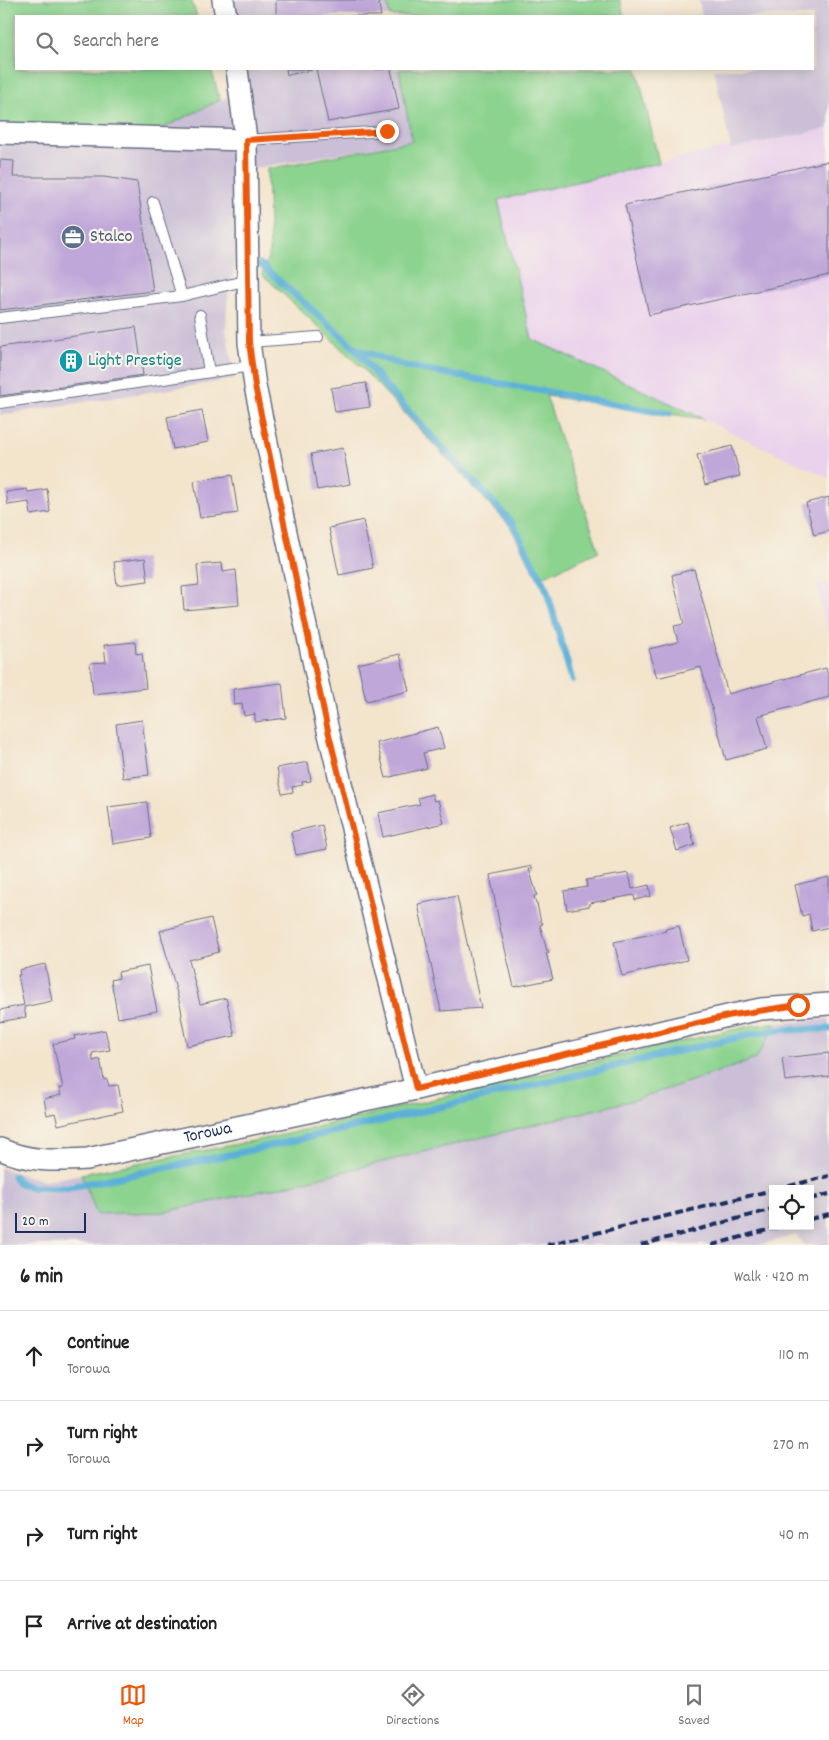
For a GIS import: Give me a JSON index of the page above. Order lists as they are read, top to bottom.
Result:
{
  "streets": {
    "street": ["Torowa"]
  },
  "places": {
    "office": ["Stalco"],
    "building": ["Light Prestige"]
  },
  "scale_bar": "20 m",
  "page": {
    "search": "Search here",
    "scale": "20 m",
    "heading": ["6 min", "Walk · 420 m"],
    "list": [
      ["Continue", "Torowa", "110 m"],
      ["Turn right", "Torowa", "270 m"],
      ["Turn right", "40 m"],
      "Arrive at destination"
    ],
    "nav": ["Map", "Directions", "Saved"]
  }
}
